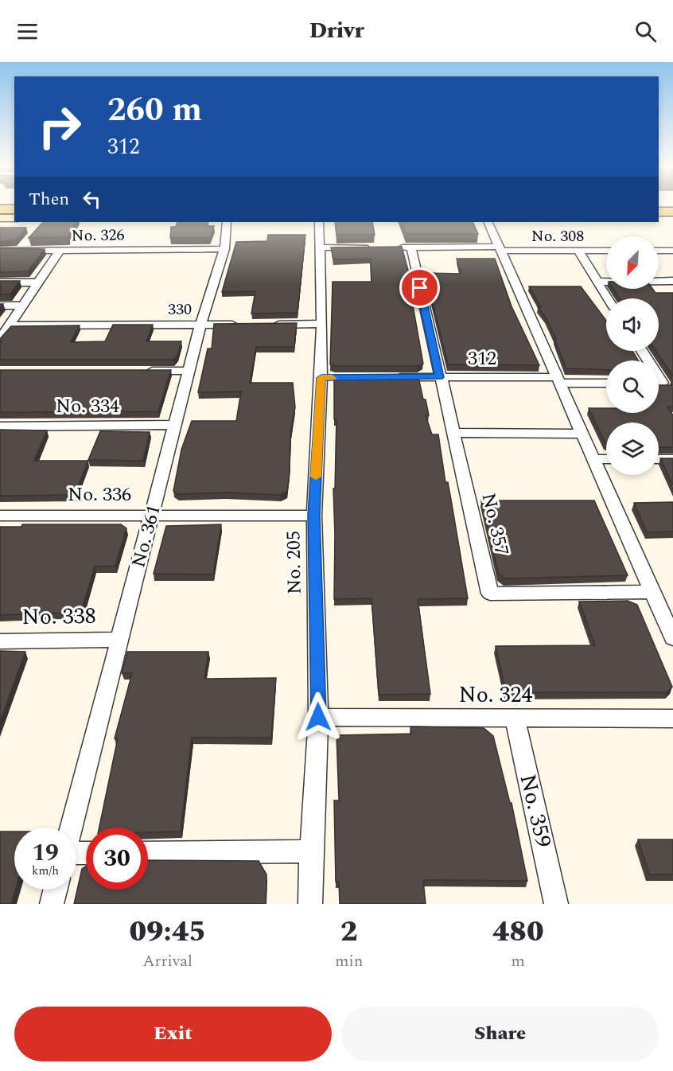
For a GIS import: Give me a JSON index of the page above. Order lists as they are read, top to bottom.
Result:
{
  "streets": {
    "street": [
      "No. 326",
      "No. 308",
      "330",
      "312",
      "No. 334",
      "No. 336",
      "No. 357",
      "No. 361",
      "No. 205",
      "No. 338",
      "No. 324",
      "No. 359"
    ]
  },
  "crossings": [
    ["No. 326", "No. 361"],
    ["330", "No. 361"],
    ["No. 334", "No. 361"],
    ["No. 336", "No. 361"],
    ["No. 336", "No. 205"],
    ["No. 361", "No. 338"],
    ["No. 205", "No. 324"],
    ["No. 324", "No. 359"]
  ],
  "north": "bottom left",
  "page": {
    "header": "Drivr",
    "turn": ["260 m", "312"],
    "then": "Then",
    "speed": "19 km/h",
    "limit": "30",
    "eta": [
      "09:45",
      "Arrival",
      "2",
      "min",
      "480",
      "m"
    ],
    "buttons": ["Exit", "Share"]
  }
}
